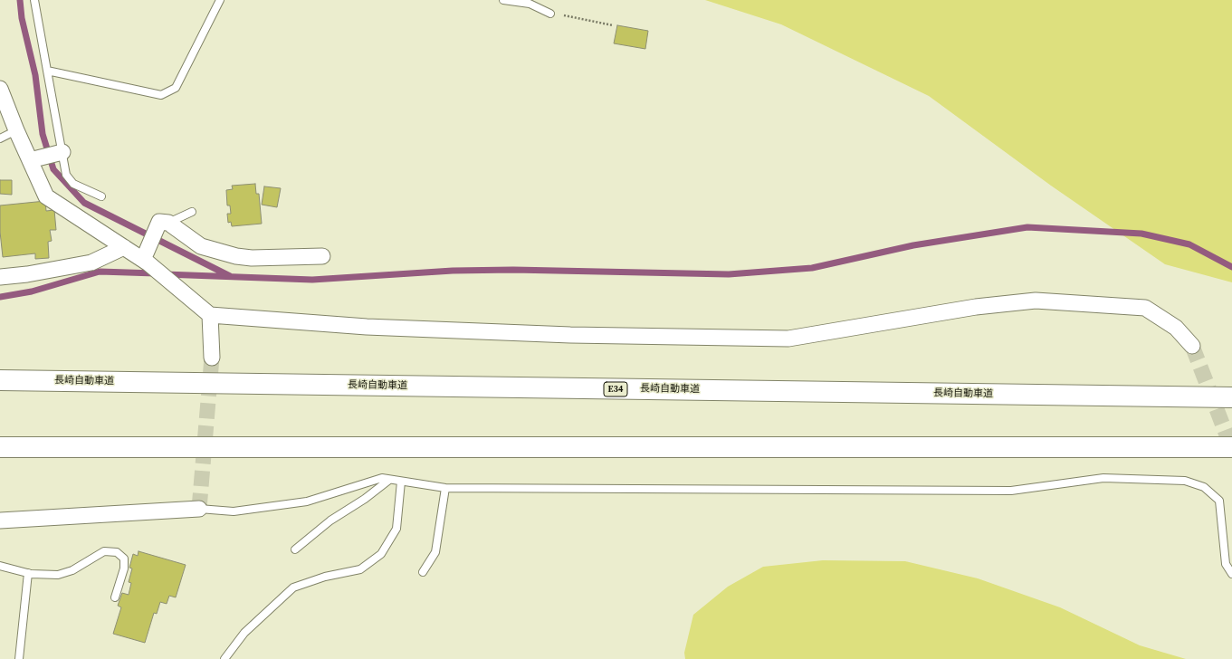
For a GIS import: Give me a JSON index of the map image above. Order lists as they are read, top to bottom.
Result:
{
  "streets": {
    "highway": ["長崎自動車道", "E34"]
  }
}
